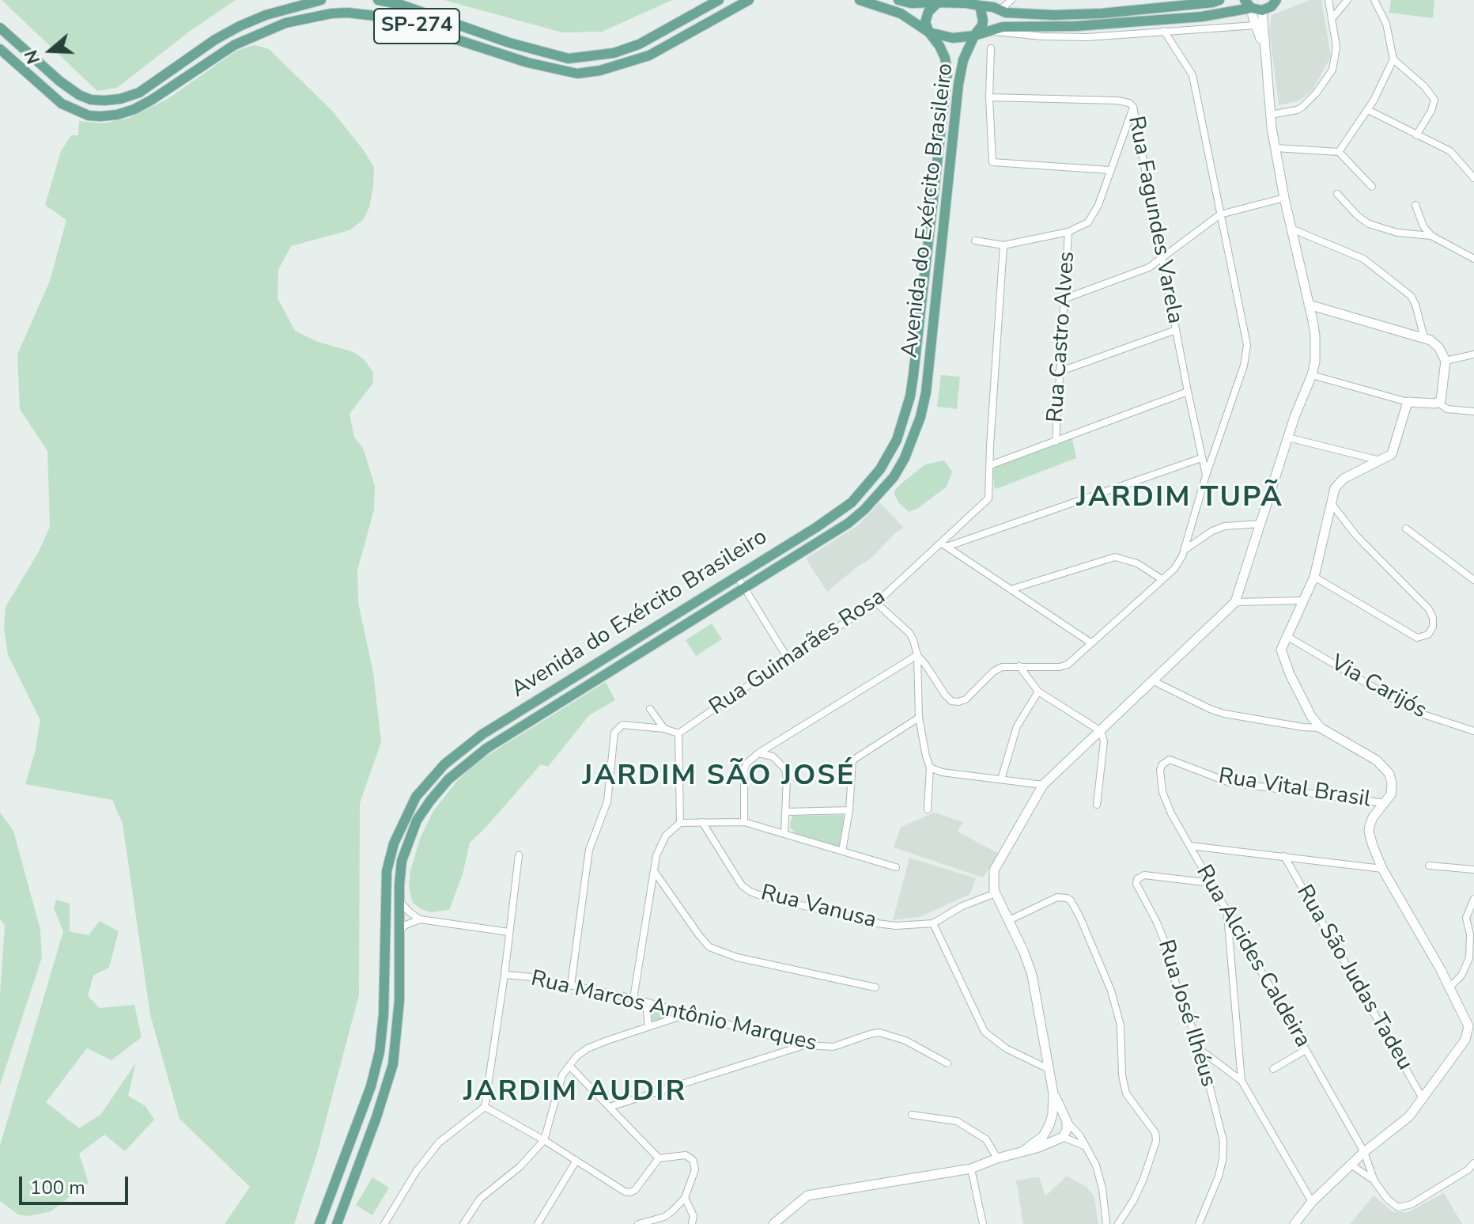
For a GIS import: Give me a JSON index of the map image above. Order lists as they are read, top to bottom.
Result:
{
  "streets": {
    "main road": ["SP-274", "Avenida do Exército Brasileiro"],
    "street": [
      "Rua Fagundes Varela",
      "Rua Castro Alves",
      "Rua Guimarães Rosa",
      "Via Carijós",
      "Rua Vital Brasil",
      "Rua Vanusa",
      "Rua Alcides Caldeira",
      "Rua São Judas Tadeu",
      "Rua Marcos Antônio Marques",
      "Rua José Ilhéus"
    ]
  },
  "crossings": [
    ["Rua Vital Brasil", "Rua Alcides Caldeira"],
    ["Rua Alcides Caldeira", "Rua José Ilhéus"]
  ],
  "districts": ["JARDIM TUPÃ", "JARDIM SÃO JOSÉ", "JARDIM AUDIR"],
  "scale_bar": "100 m",
  "north": "left"
}
